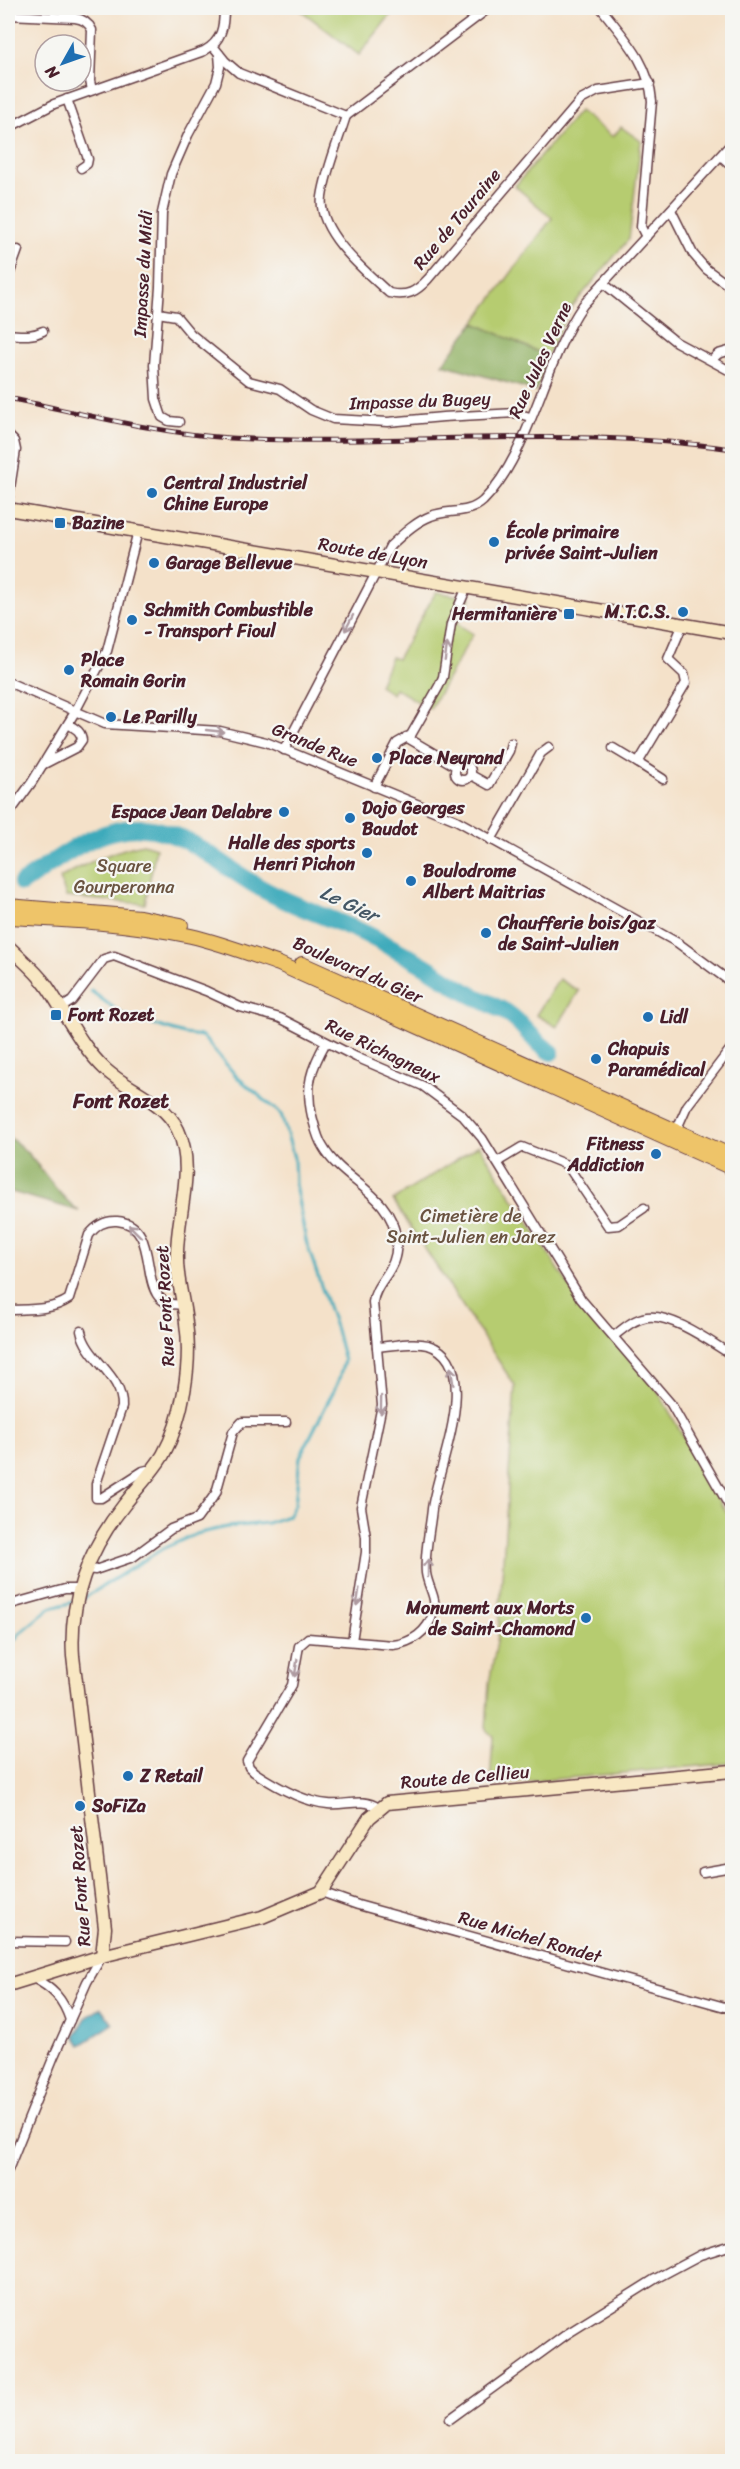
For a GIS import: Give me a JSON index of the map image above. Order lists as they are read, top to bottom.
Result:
{
  "streets": {
    "main road": [
      "Route de Lyon",
      "Boulevard du Gier",
      "Rue Font Rozet",
      "Route de Cellieu"
    ],
    "street": [
      "Rue de Touraine",
      "Impasse du Midi",
      "Rue Jules Verne",
      "Impasse du Bugey",
      "Grande Rue",
      "Rue Richagneux",
      "Rue Michel Rondet"
    ]
  },
  "crossings": [
    ["Impasse du Midi", "Impasse du Bugey"],
    ["Rue Jules Verne", "Impasse du Bugey"],
    ["Rue Jules Verne", "Route de Lyon"],
    ["Rue Jules Verne", "Grande Rue"],
    ["Rue Richagneux", "Rue Font Rozet"]
  ],
  "districts": ["Font Rozet"],
  "water": ["Le Gier"],
  "parks": ["Square Gourperonna", "Cimetière de Saint-Julien en Jarez"],
  "places": {
    "other": [
      "Central Industriel Chine Europe",
      "École primaire privée Saint-Julien",
      "Garage Bellevue",
      "M.T.C.S.",
      "Schmith Combustible - Transport Fioul",
      "Place Romain Gorin",
      "Le Parilly",
      "Place Neyrand",
      "Espace Jean Delabre",
      "Dojo Georges Baudot",
      "Halle des sports Henri Pichon",
      "Boulodrome Albert Maitrias",
      "Chaufferie bois/gaz de Saint-Julien",
      "Lidl",
      "Chapuis Paramédical",
      "Fitness Addiction",
      "Monument aux Morts de Saint-Chamond",
      "Z Retail",
      "SoFiZa"
    ],
    "transit": ["Bazine", "Hermitanière", "Font Rozet"]
  },
  "north": "bottom left"
}
